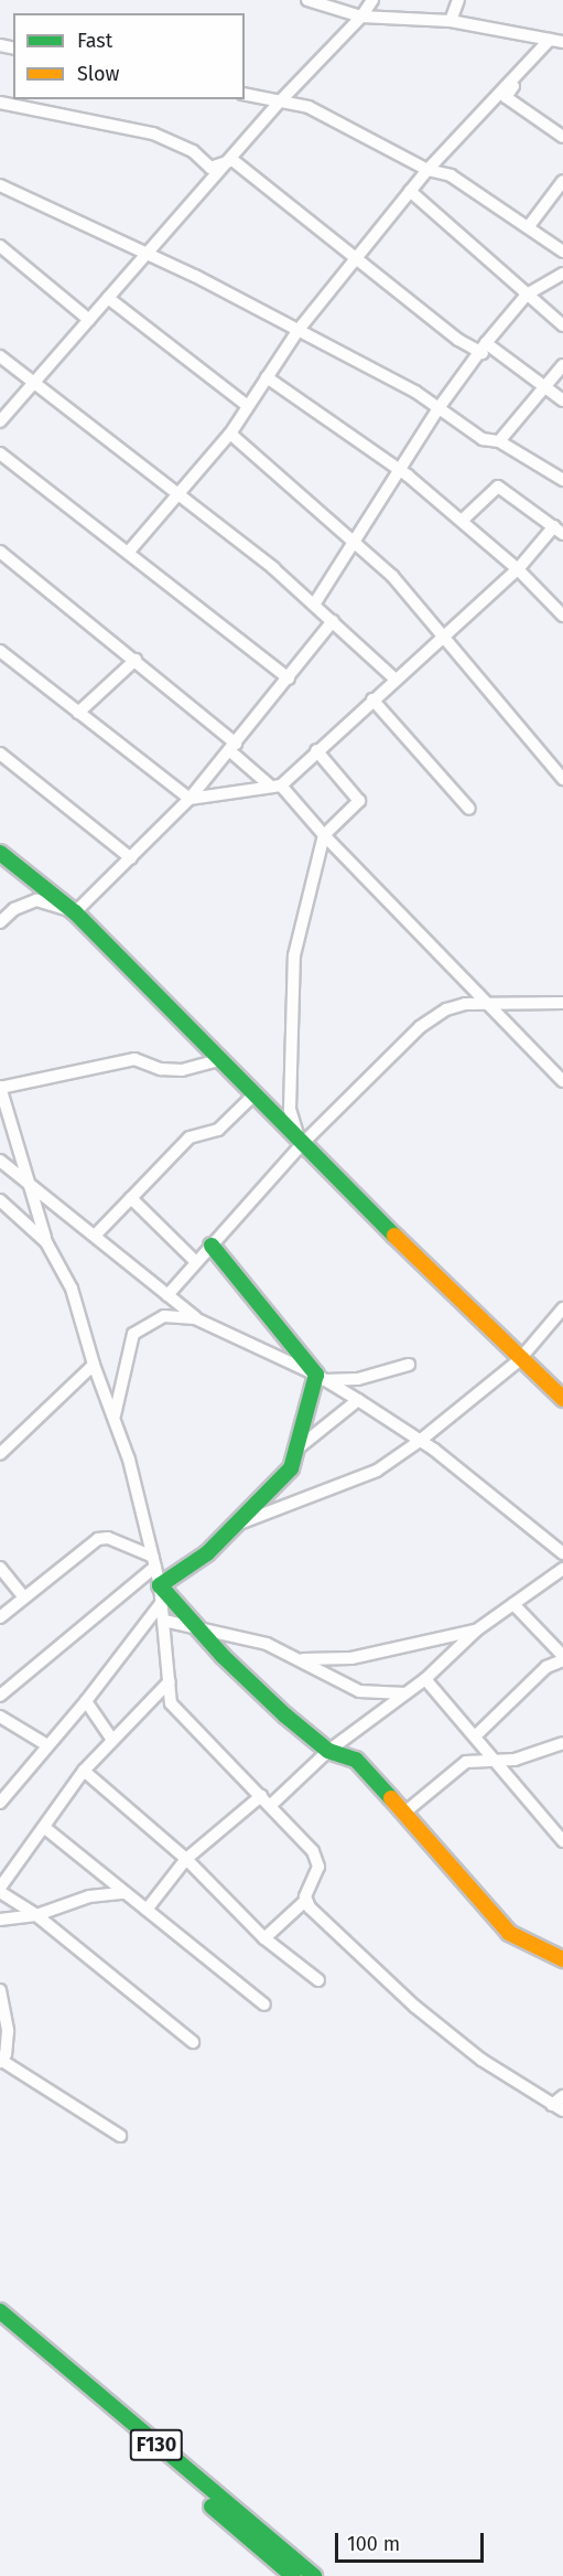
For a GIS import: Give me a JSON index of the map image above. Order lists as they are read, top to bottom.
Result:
{
  "streets": {
    "street": ["F130"]
  },
  "legend": ["Fast", "Slow"],
  "scale_bar": "100 m"
}
